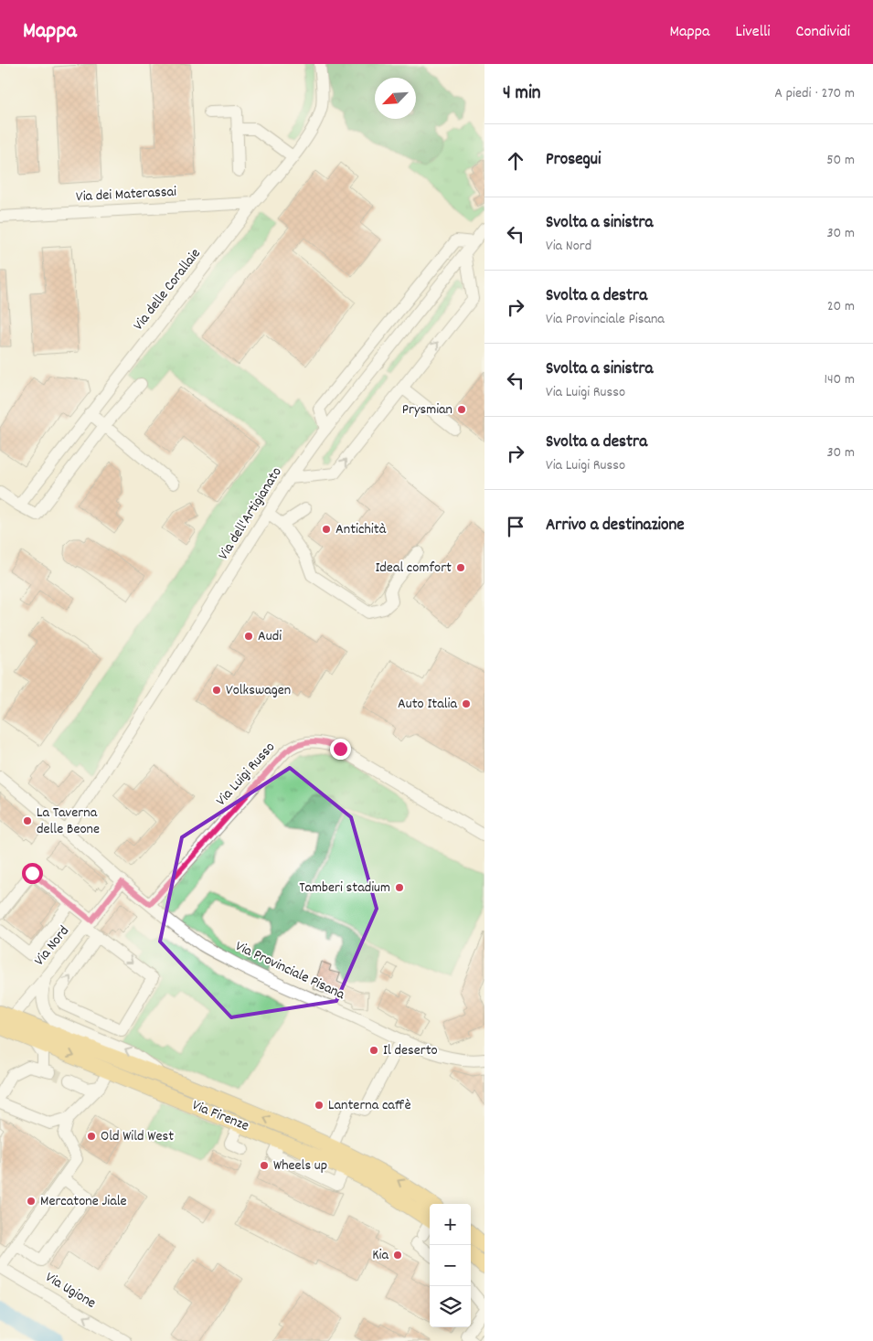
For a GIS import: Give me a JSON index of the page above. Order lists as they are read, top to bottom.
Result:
{
  "streets": {
    "main road": ["Via Firenze"],
    "street": [
      "Via dei Materassai",
      "Via delle Corallaie",
      "Via dell'Artigianato",
      "Via Luigi Russo",
      "Via Nord",
      "Via Provinciale Pisana",
      "Via Ugione"
    ]
  },
  "crossings": [
    ["Via dei Materassai", "Via delle Corallaie"],
    ["Via dell'Artigianato", "Via Provinciale Pisana"],
    ["Via Luigi Russo", "Via Provinciale Pisana"],
    ["Via Nord", "Via Provinciale Pisana"],
    ["Via Nord", "Via Firenze"]
  ],
  "one_way": ["Via Ugione"],
  "places": [
    "Prysmian",
    "Antichità",
    "Ideal comfort",
    "Audi",
    "Volkswagen",
    "Auto Italia",
    "La Taverna delle Beone",
    "Tamberi stadium",
    "Il deserto",
    "Lanterna caffè",
    "Old Wild West",
    "Wheels up",
    "Mercatone Jiale",
    "Kia"
  ],
  "north": "bottom left",
  "page": {
    "header": "Mappa",
    "nav": ["Mappa", "Livelli", "Condividi"],
    "heading": ["4 min", "A piedi · 270 m"],
    "list": [
      ["Prosegui", "50 m"],
      ["Svolta a sinistra", "Via Nord", "30 m"],
      ["Svolta a destra", "Via Provinciale Pisana", "20 m"],
      ["Svolta a sinistra", "Via Luigi Russo", "140 m"],
      ["Svolta a destra", "Via Luigi Russo", "30 m"],
      "Arrivo a destinazione"
    ],
    "map_buttons": ["+", "−"]
  }
}
